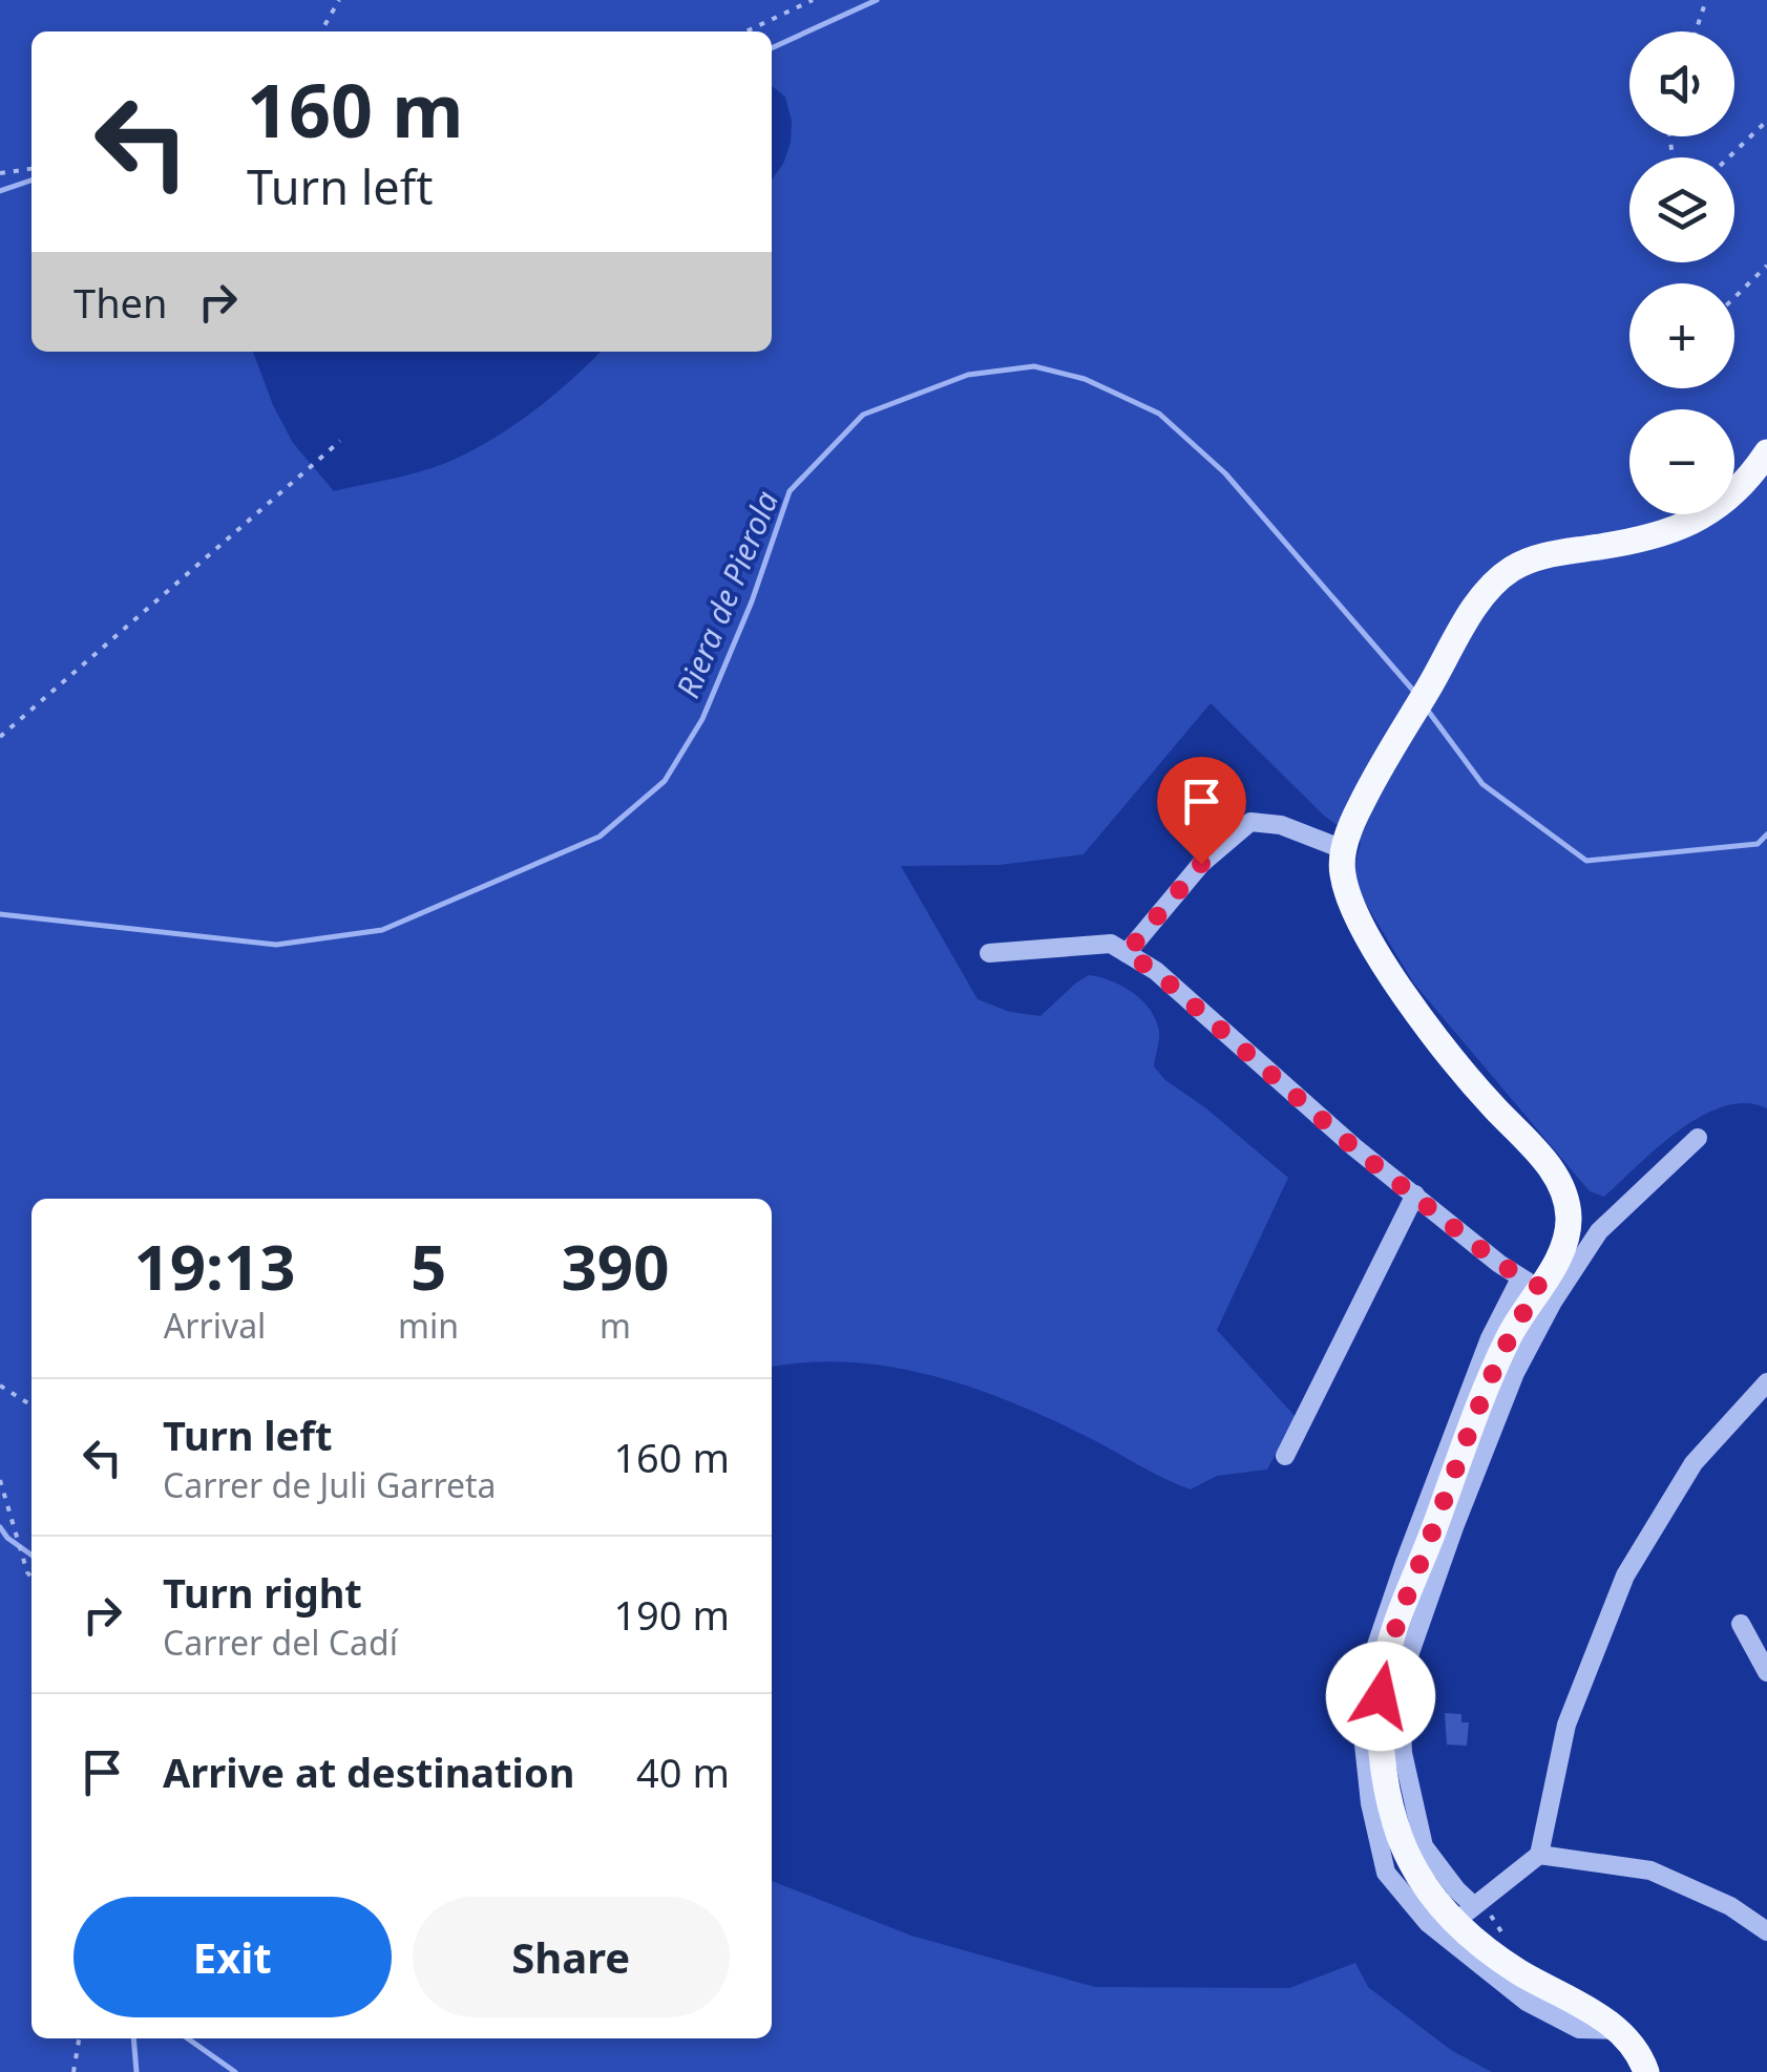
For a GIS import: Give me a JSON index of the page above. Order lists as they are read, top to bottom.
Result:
{
  "water": ["Riera de Pierola"],
  "page": {
    "map_buttons": ["+", "−"],
    "turn": ["160 m", "Turn left"],
    "then": "Then",
    "eta": [
      "19:13",
      "Arrival",
      "5",
      "min",
      "390",
      "m"
    ],
    "list": [
      {
        "name": "Turn left",
        "note": "Carrer de Juli Garreta",
        "value": "160 m"
      },
      {
        "name": "Turn right",
        "note": "Carrer del Cadí",
        "value": "190 m"
      },
      {
        "name": "Arrive at destination",
        "value": "40 m"
      }
    ],
    "buttons": ["Exit", "Share"]
  }
}
